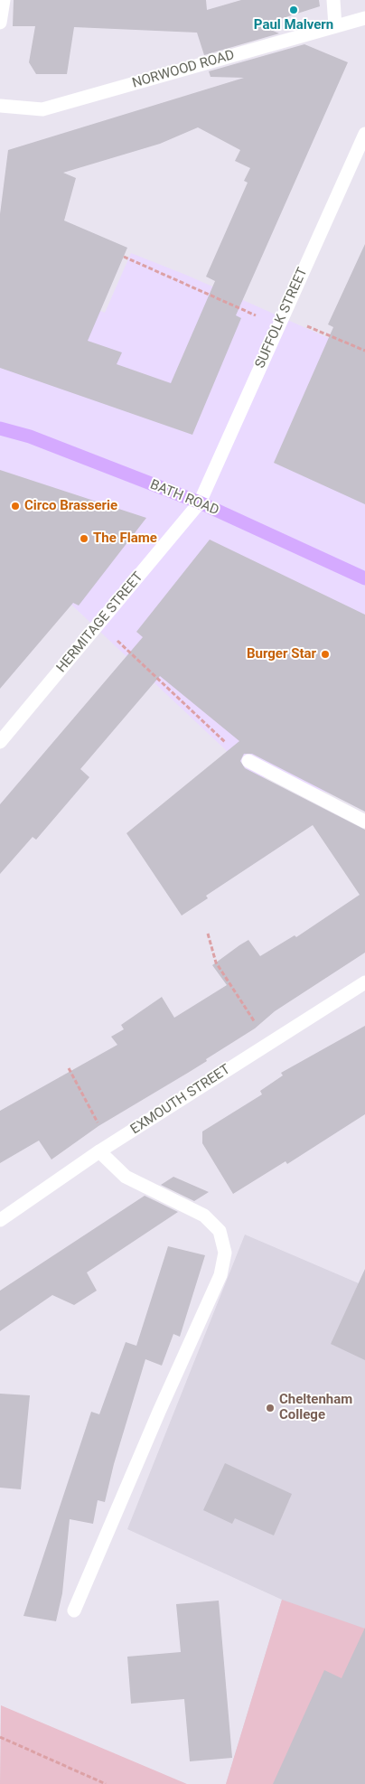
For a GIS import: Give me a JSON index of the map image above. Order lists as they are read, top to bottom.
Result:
{
  "streets": {
    "main road": ["BATH ROAD"],
    "street": [
      "NORWOOD ROAD",
      "SUFFOLK STREET",
      "HERMITAGE STREET",
      "EXMOUTH STREET"
    ]
  },
  "crossings": [
    ["SUFFOLK STREET", "BATH ROAD"],
    ["SUFFOLK STREET", "HERMITAGE STREET"],
    ["BATH ROAD", "HERMITAGE STREET"]
  ],
  "places": [
    "Paul Malvern",
    "Circo Brasserie",
    "The Flame",
    "Burger Star",
    "Cheltenham College"
  ]
}
